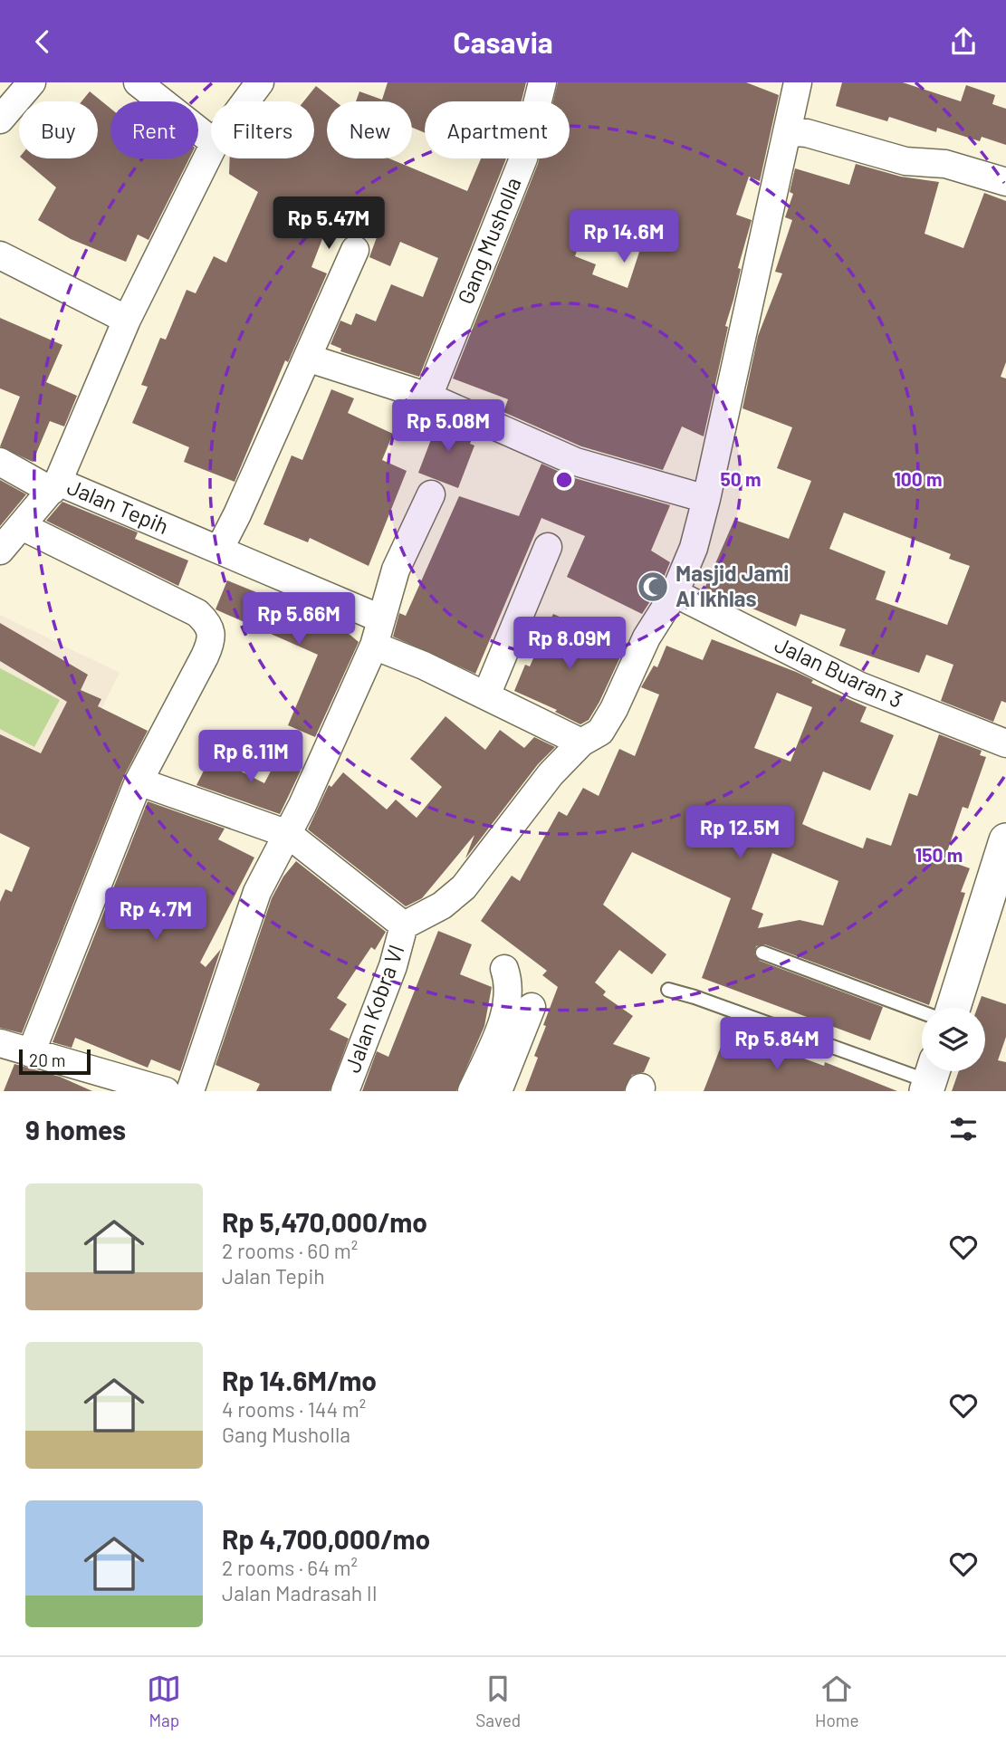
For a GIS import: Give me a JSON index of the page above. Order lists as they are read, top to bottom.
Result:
{
  "streets": {
    "street": [
      "Gang Musholla",
      "Jalan Tepih",
      "Jalan Buaran 3",
      "Jalan Kobra VI"
    ]
  },
  "places": {
    "mosque": ["Masjid Jami Al Ikhlas"]
  },
  "scale_bar": "20 m",
  "page": {
    "header": "Casavia",
    "chip": [
      "Buy",
      "Rent",
      "Filters",
      "New",
      "Apartment"
    ],
    "price": [
      "Rp 5.47M",
      "Rp 14.6M",
      "Rp 5.08M",
      "Rp 5.66M",
      "Rp 8.09M",
      "Rp 6.11M",
      "Rp 12.5M",
      "Rp 4.7M",
      "Rp 5.84M"
    ],
    "scale": "20 m",
    "heading": "9 homes",
    "list": [
      {
        "name": "Rp 5,470,000/mo",
        "note": "2 rooms · 60 m² · Jalan Tepih"
      },
      {
        "name": "Rp 14.6M/mo",
        "note": "4 rooms · 144 m² · Gang Musholla"
      },
      {
        "name": "Rp 4,700,000/mo",
        "note": "2 rooms · 64 m² · Jalan Madrasah II"
      }
    ],
    "tabs": ["Map", "Saved", "Home"]
  },
  "rings": ["50 m", "100 m", "150 m"]
}
